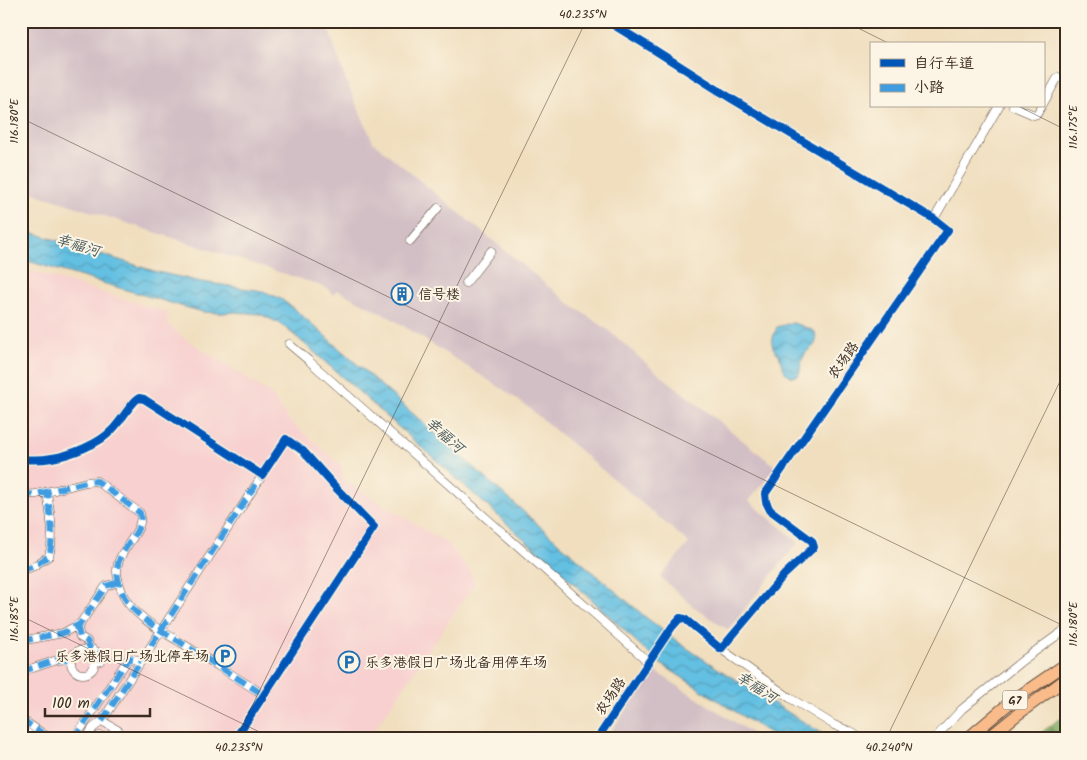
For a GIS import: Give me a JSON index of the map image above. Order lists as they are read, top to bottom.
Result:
{
  "streets": {
    "highway": ["G7"],
    "street": ["农场路"]
  },
  "water": ["幸福河"],
  "places": {
    "building": ["信号楼"],
    "parking": ["乐多港假日广场北停车场", "乐多港假日广场北备用停车场"]
  },
  "legend": ["自行车道", "小路"],
  "scale_bar": "100 m",
  "coordinates": [
    "40.235°N",
    "116.180°E",
    "116.175°E",
    "116.185°E",
    "40.240°N"
  ]
}
